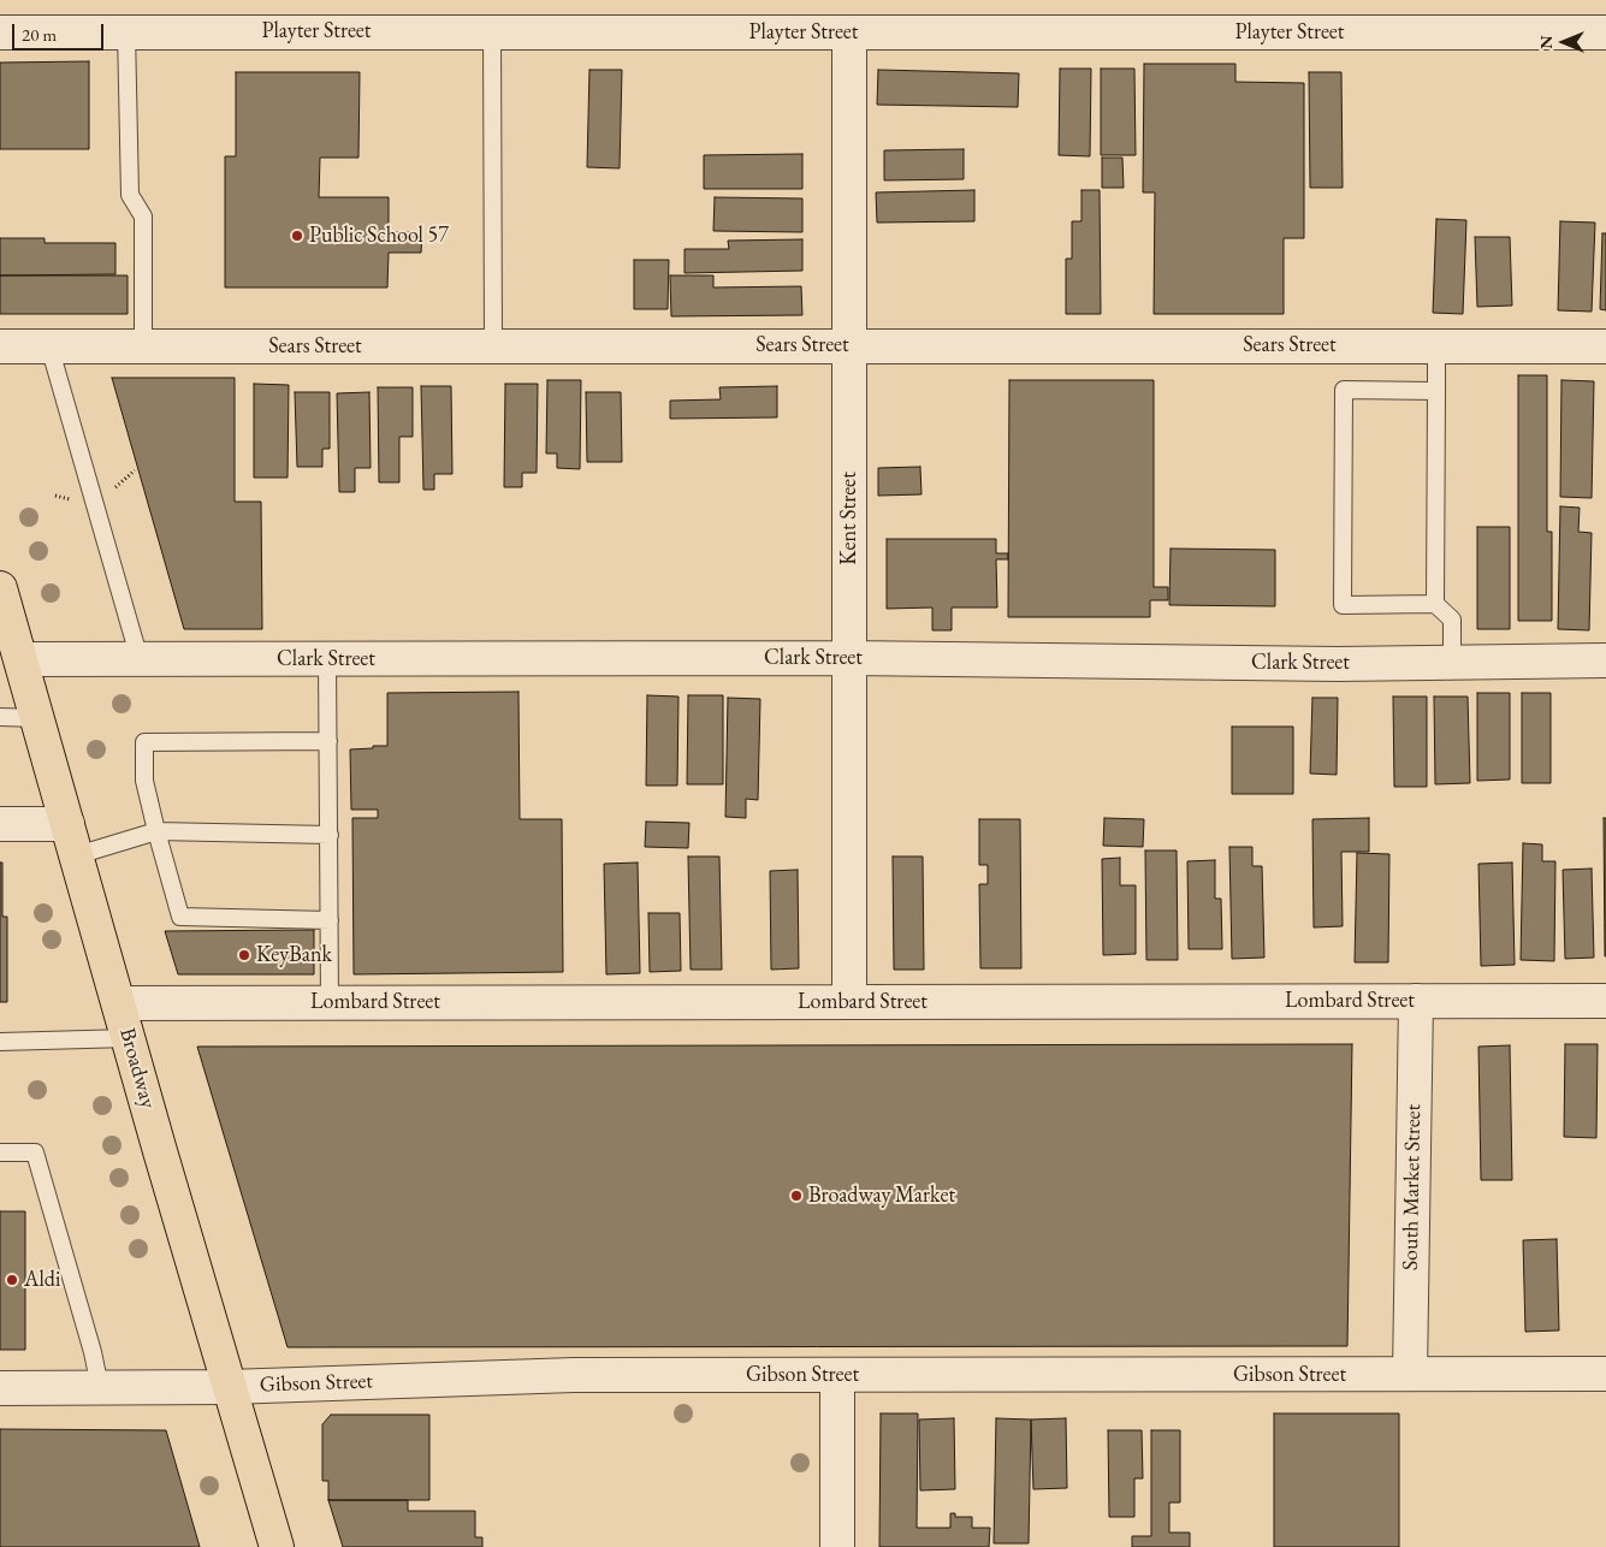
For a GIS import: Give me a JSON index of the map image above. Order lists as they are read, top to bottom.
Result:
{
  "streets": {
    "main road": ["Broadway"],
    "street": [
      "Playter Street",
      "Sears Street",
      "Kent Street",
      "Clark Street",
      "Lombard Street",
      "South Market Street",
      "Gibson Street"
    ]
  },
  "crossings": [
    ["Playter Street", "Kent Street"],
    ["Sears Street", "Kent Street"],
    ["Kent Street", "Clark Street"],
    ["Kent Street", "Lombard Street"],
    ["Clark Street", "Broadway"],
    ["Lombard Street", "Broadway"],
    ["Lombard Street", "South Market Street"],
    ["Broadway", "Gibson Street"],
    ["South Market Street", "Gibson Street"]
  ],
  "places": [
    "Public School 57",
    "KeyBank",
    "Broadway Market",
    "Aldi"
  ],
  "scale_bar": "20 m",
  "north": "left"
}
